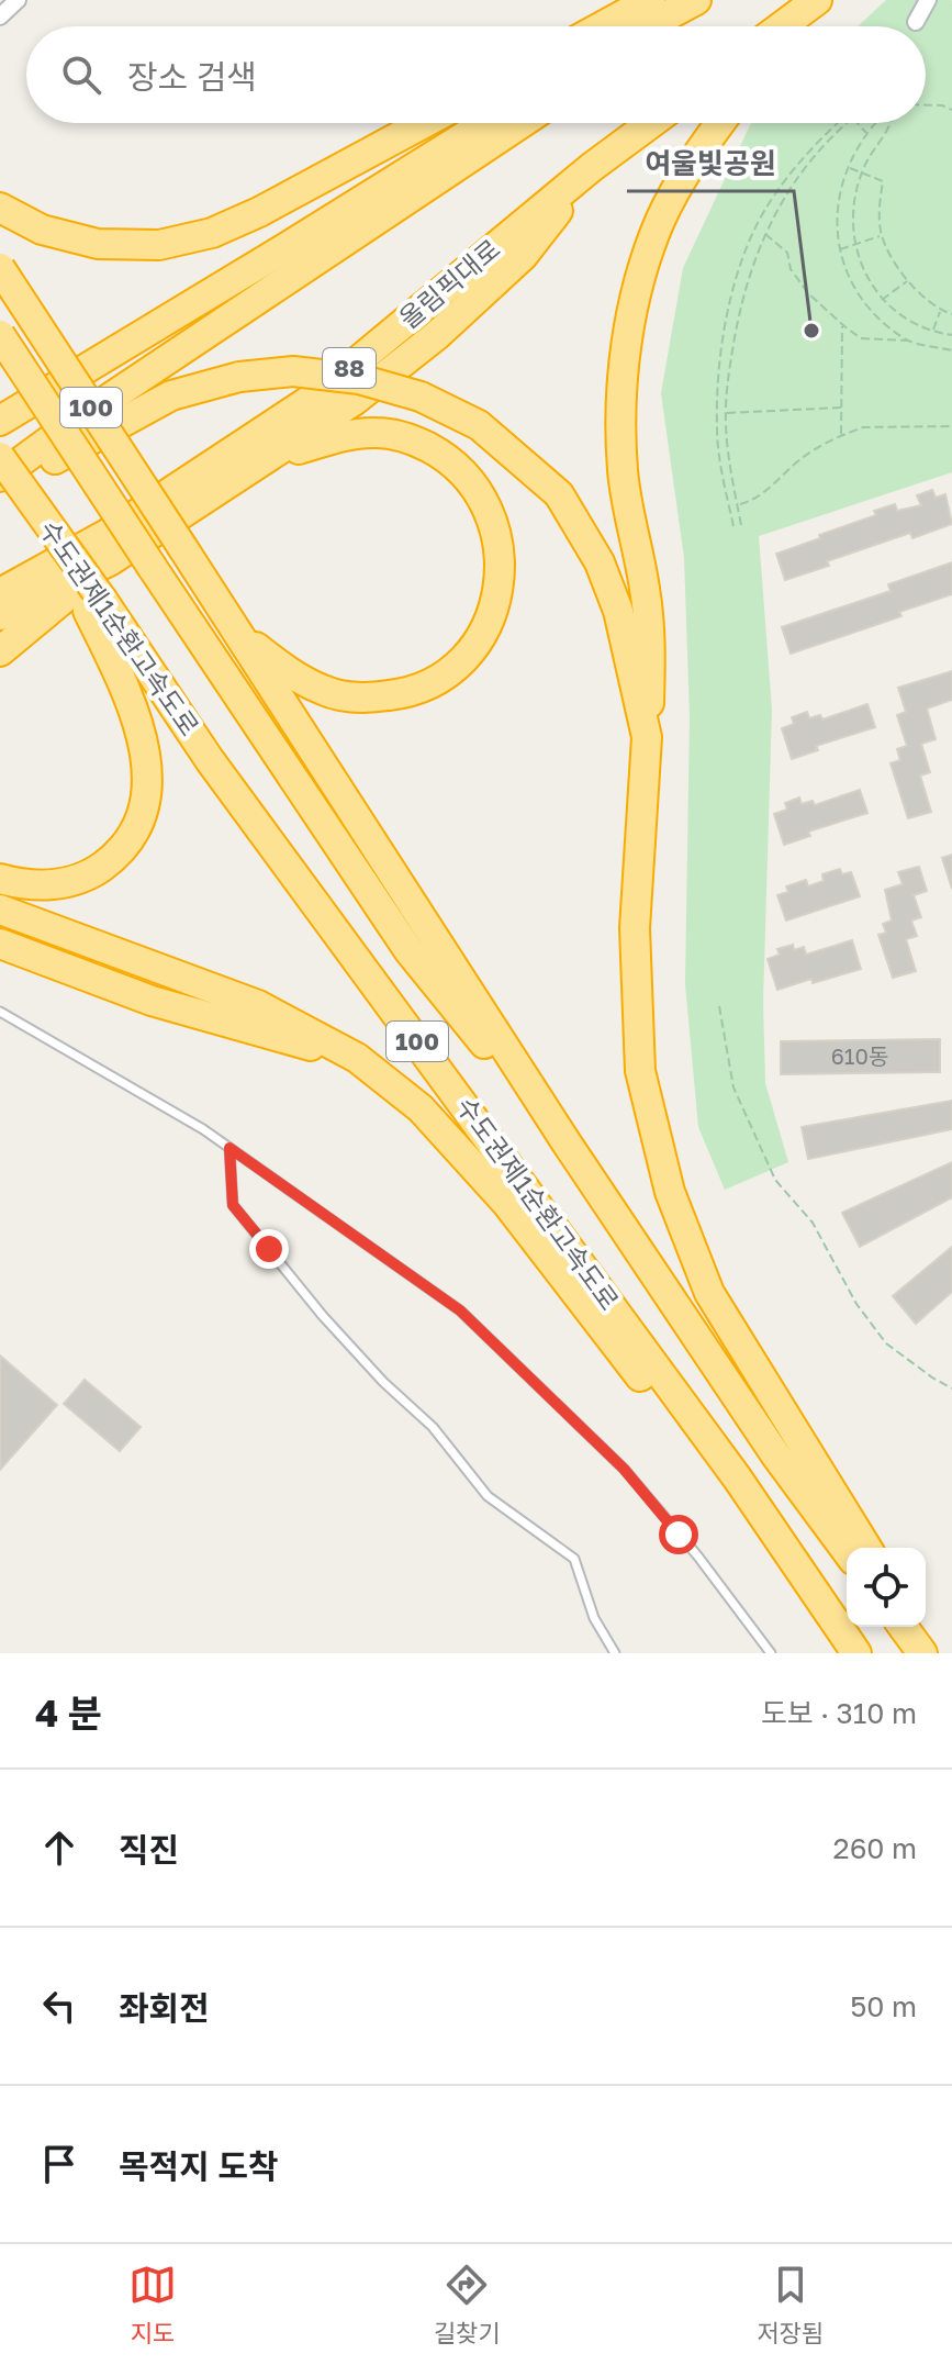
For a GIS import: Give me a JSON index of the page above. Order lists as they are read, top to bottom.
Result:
{
  "streets": {
    "highway": [
      "올림픽대로",
      "88",
      "100",
      "수도권제1순환고속도로"
    ]
  },
  "places": ["여울빛공원"],
  "house_numbers": ["610동"],
  "page": {
    "search": "장소 검색",
    "heading": ["4 분", "도보 · 310 m"],
    "list": [
      ["직진", "260 m"],
      ["좌회전", "50 m"],
      "목적지 도착"
    ],
    "nav": ["지도", "길찾기", "저장됨"]
  }
}
